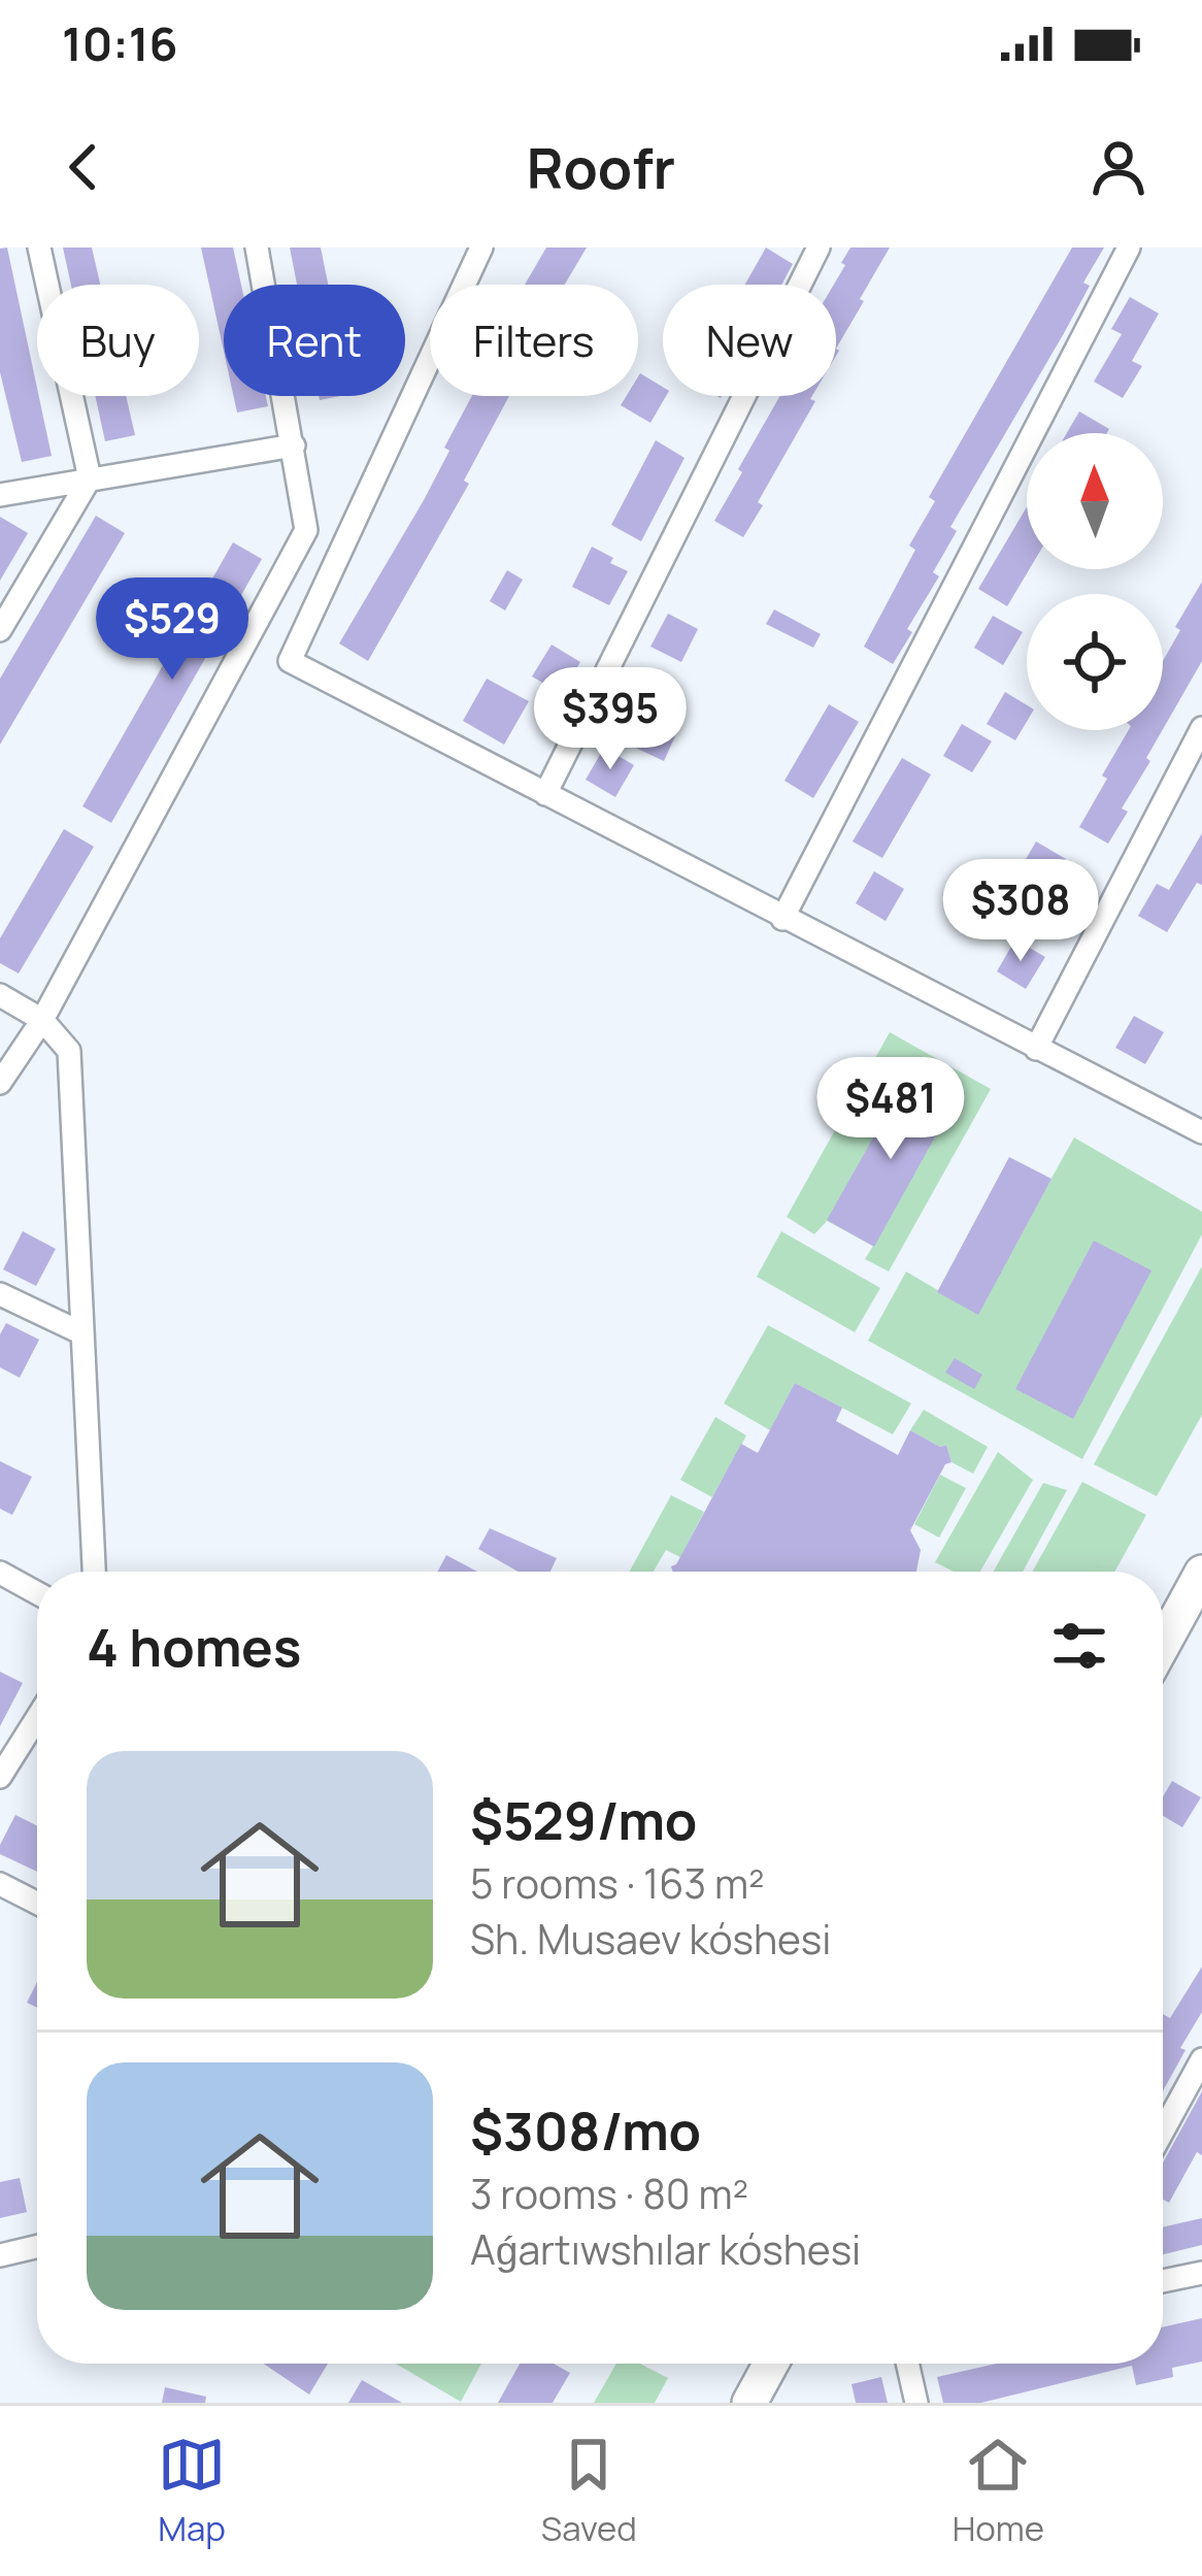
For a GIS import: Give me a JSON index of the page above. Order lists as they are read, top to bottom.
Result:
{
  "north": "top",
  "page": {
    "status": "10:16",
    "header": "Roofr",
    "chip": [
      "Buy",
      "Rent",
      "Filters",
      "New"
    ],
    "price": [
      "$529",
      "$395",
      "$308",
      "$481"
    ],
    "heading": "4 homes",
    "list": [
      {
        "name": "$529/mo",
        "note": "5 rooms · 163 m² · Sh. Musaev kóshesi"
      },
      {
        "name": "$308/mo",
        "note": "3 rooms · 80 m² · Aǵartıwshılar kóshesi"
      }
    ],
    "tabs": ["Map", "Saved", "Home"]
  }
}
